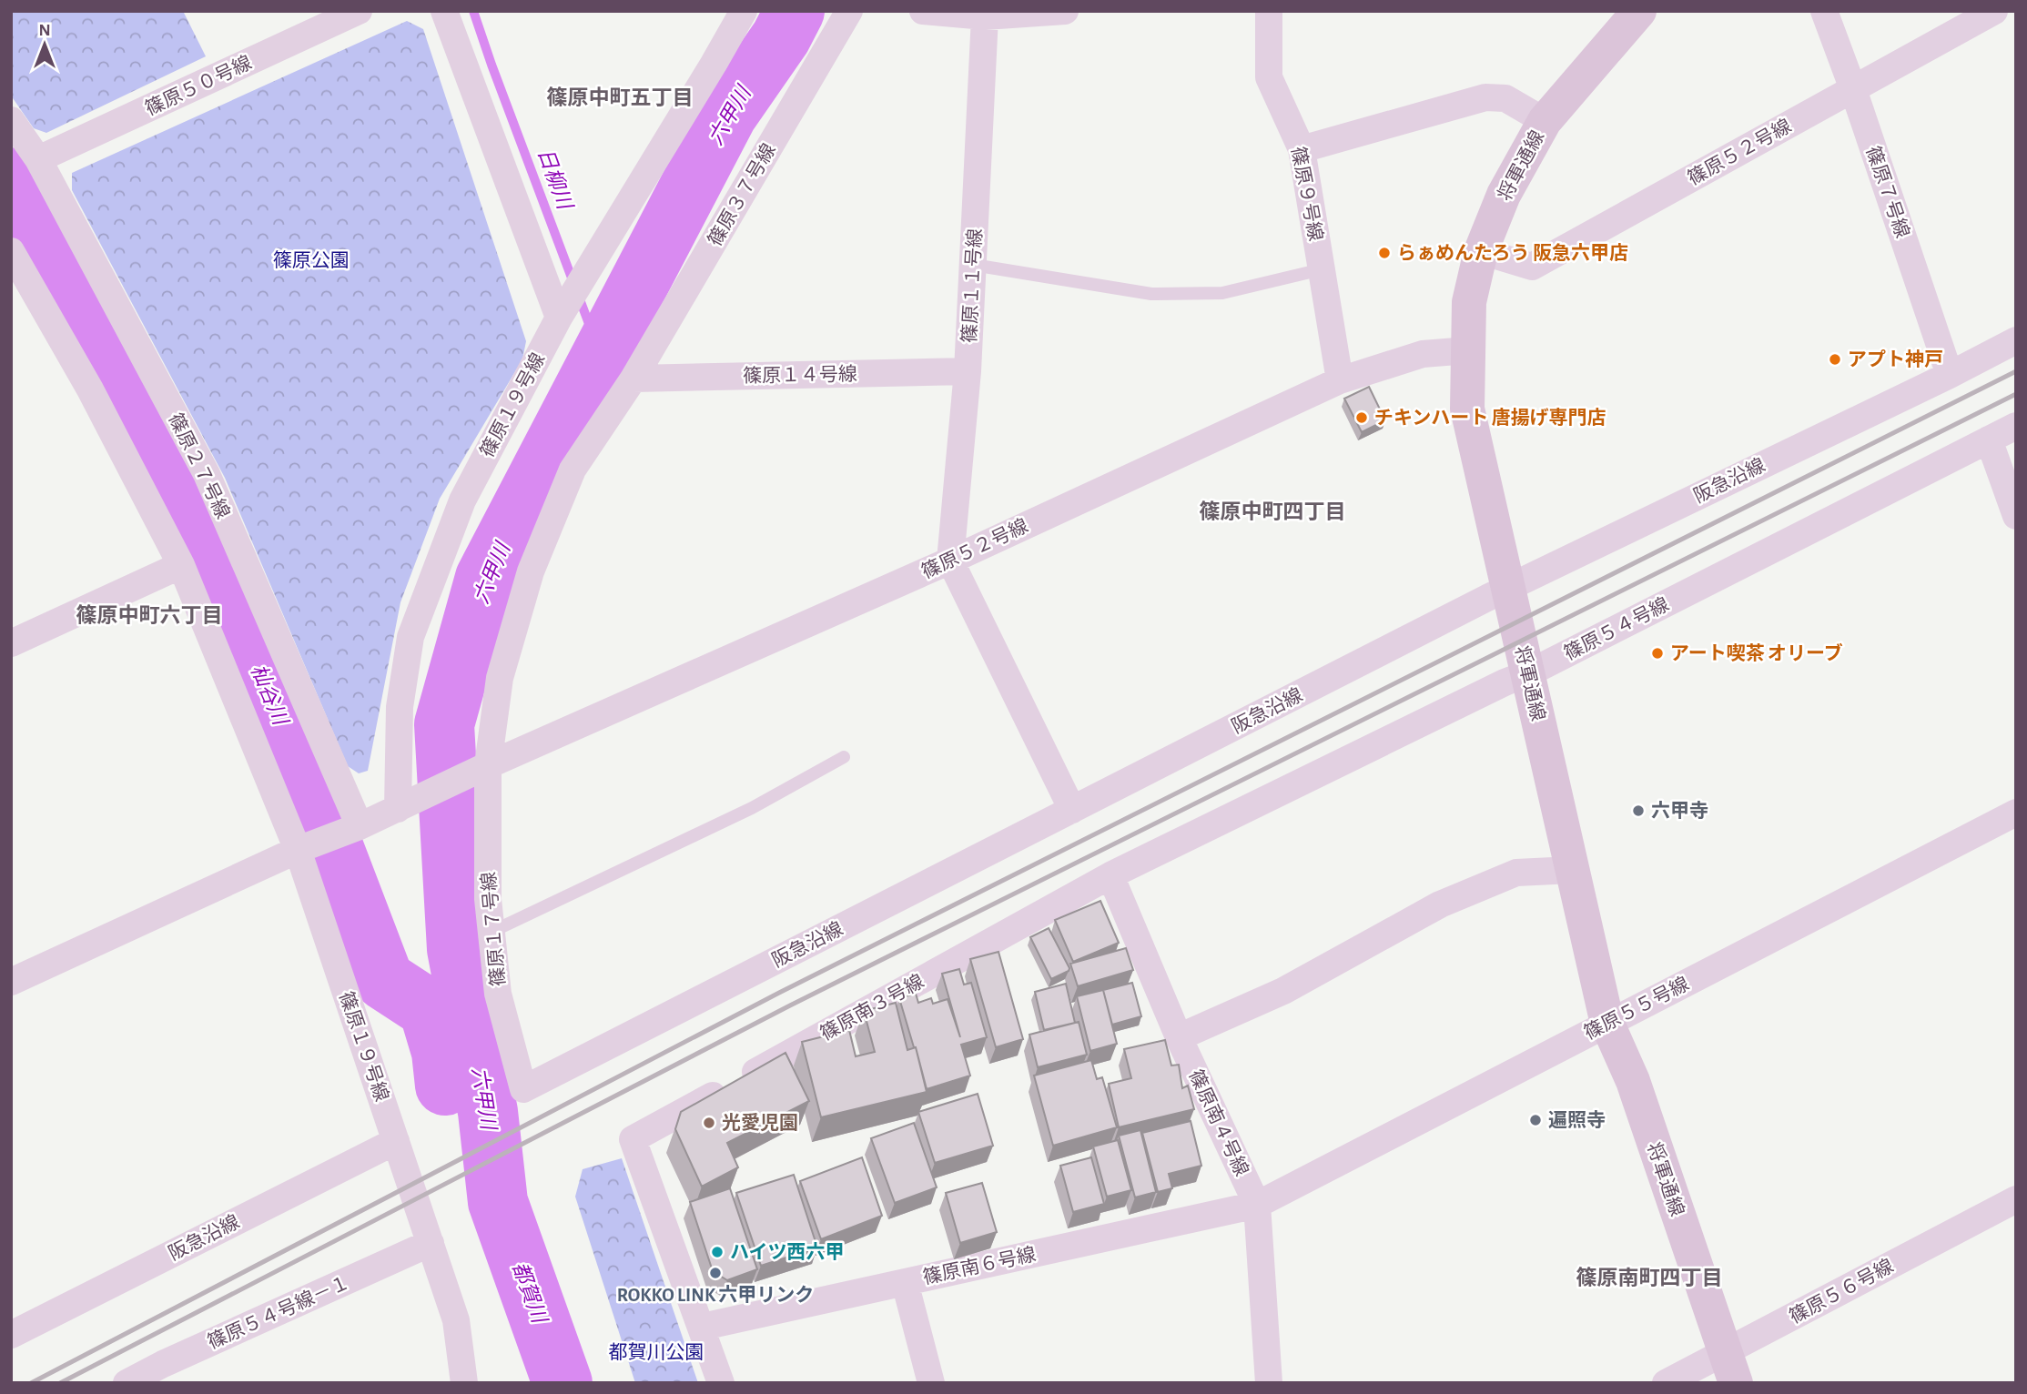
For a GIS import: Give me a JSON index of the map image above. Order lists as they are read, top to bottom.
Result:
{
  "streets": {
    "street": [
      "篠原５０号線",
      "篠原５２号線",
      "将軍通線",
      "篠原７号線",
      "篠原９号線",
      "篠原３７号線",
      "篠原１１号線",
      "篠原１４号線",
      "篠原１９号線",
      "篠原２７号線",
      "阪急沿線",
      "篠原５４号線",
      "篠原１７号線",
      "篠原南３号線",
      "篠原５５号線",
      "篠原南４号線",
      "篠原南６号線",
      "篠原５６号線",
      "篠原５４号線－１"
    ]
  },
  "crossings": [
    ["篠原５０号線", "篠原２７号線"],
    ["篠原５２号線", "将軍通線"],
    ["篠原５２号線", "篠原７号線"],
    ["篠原５２号線", "篠原９号線"],
    ["篠原５２号線", "篠原１１号線"],
    ["篠原５２号線", "篠原１９号線"],
    ["篠原５２号線", "篠原１７号線"],
    ["将軍通線", "阪急沿線"],
    ["将軍通線", "篠原５４号線"],
    ["将軍通線", "篠原５５号線"],
    ["将軍通線", "篠原５６号線"],
    ["篠原７号線", "阪急沿線"],
    ["篠原３７号線", "篠原１４号線"],
    ["篠原１１号線", "篠原１４号線"],
    ["篠原１９号線", "阪急沿線"],
    ["篠原１９号線", "篠原５４号線－１"],
    ["阪急沿線", "篠原１７号線"],
    ["篠原５４号線", "篠原南３号線"],
    ["篠原５４号線", "篠原南４号線"],
    ["篠原南３号線", "篠原南４号線"],
    ["篠原南３号線", "篠原南６号線"],
    ["篠原５５号線", "篠原南４号線"],
    ["篠原５５号線", "篠原南６号線"],
    ["篠原南４号線", "篠原南６号線"]
  ],
  "districts": [
    "篠原中町五丁目",
    "篠原中町四丁目",
    "篠原中町六丁目",
    "篠原南町四丁目"
  ],
  "water": [
    "六甲川",
    "日柳川",
    "杣谷川",
    "都賀川"
  ],
  "parks": ["篠原公園", "都賀川公園"],
  "places": [
    "らぁめんたろう 阪急六甲店",
    "アプト神戸",
    "チキンハート 唐揚げ専門店",
    "アート喫茶 オリーブ",
    "六甲寺",
    "遍照寺",
    "光愛児園",
    "ハイツ西六甲",
    "ROKKO LINK 六甲リンク"
  ],
  "north": "top"
}
